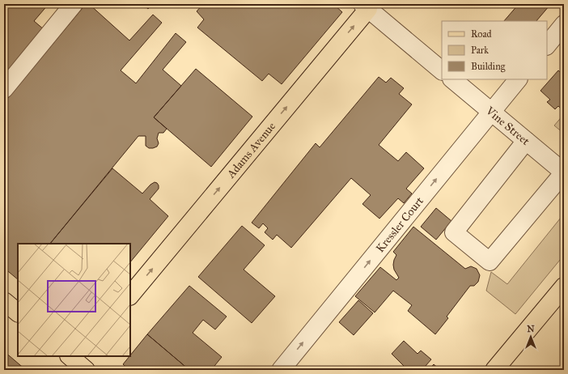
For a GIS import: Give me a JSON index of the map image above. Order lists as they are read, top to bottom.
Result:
{
  "streets": {
    "main road": ["Adams Avenue"],
    "street": ["Vine Street", "Kressler Court"]
  },
  "crossings": [
    ["Vine Street", "Kressler Court"]
  ],
  "one_way": ["Adams Avenue", "Kressler Court"],
  "legend": ["Road", "Park", "Building"],
  "north": "top"
}
